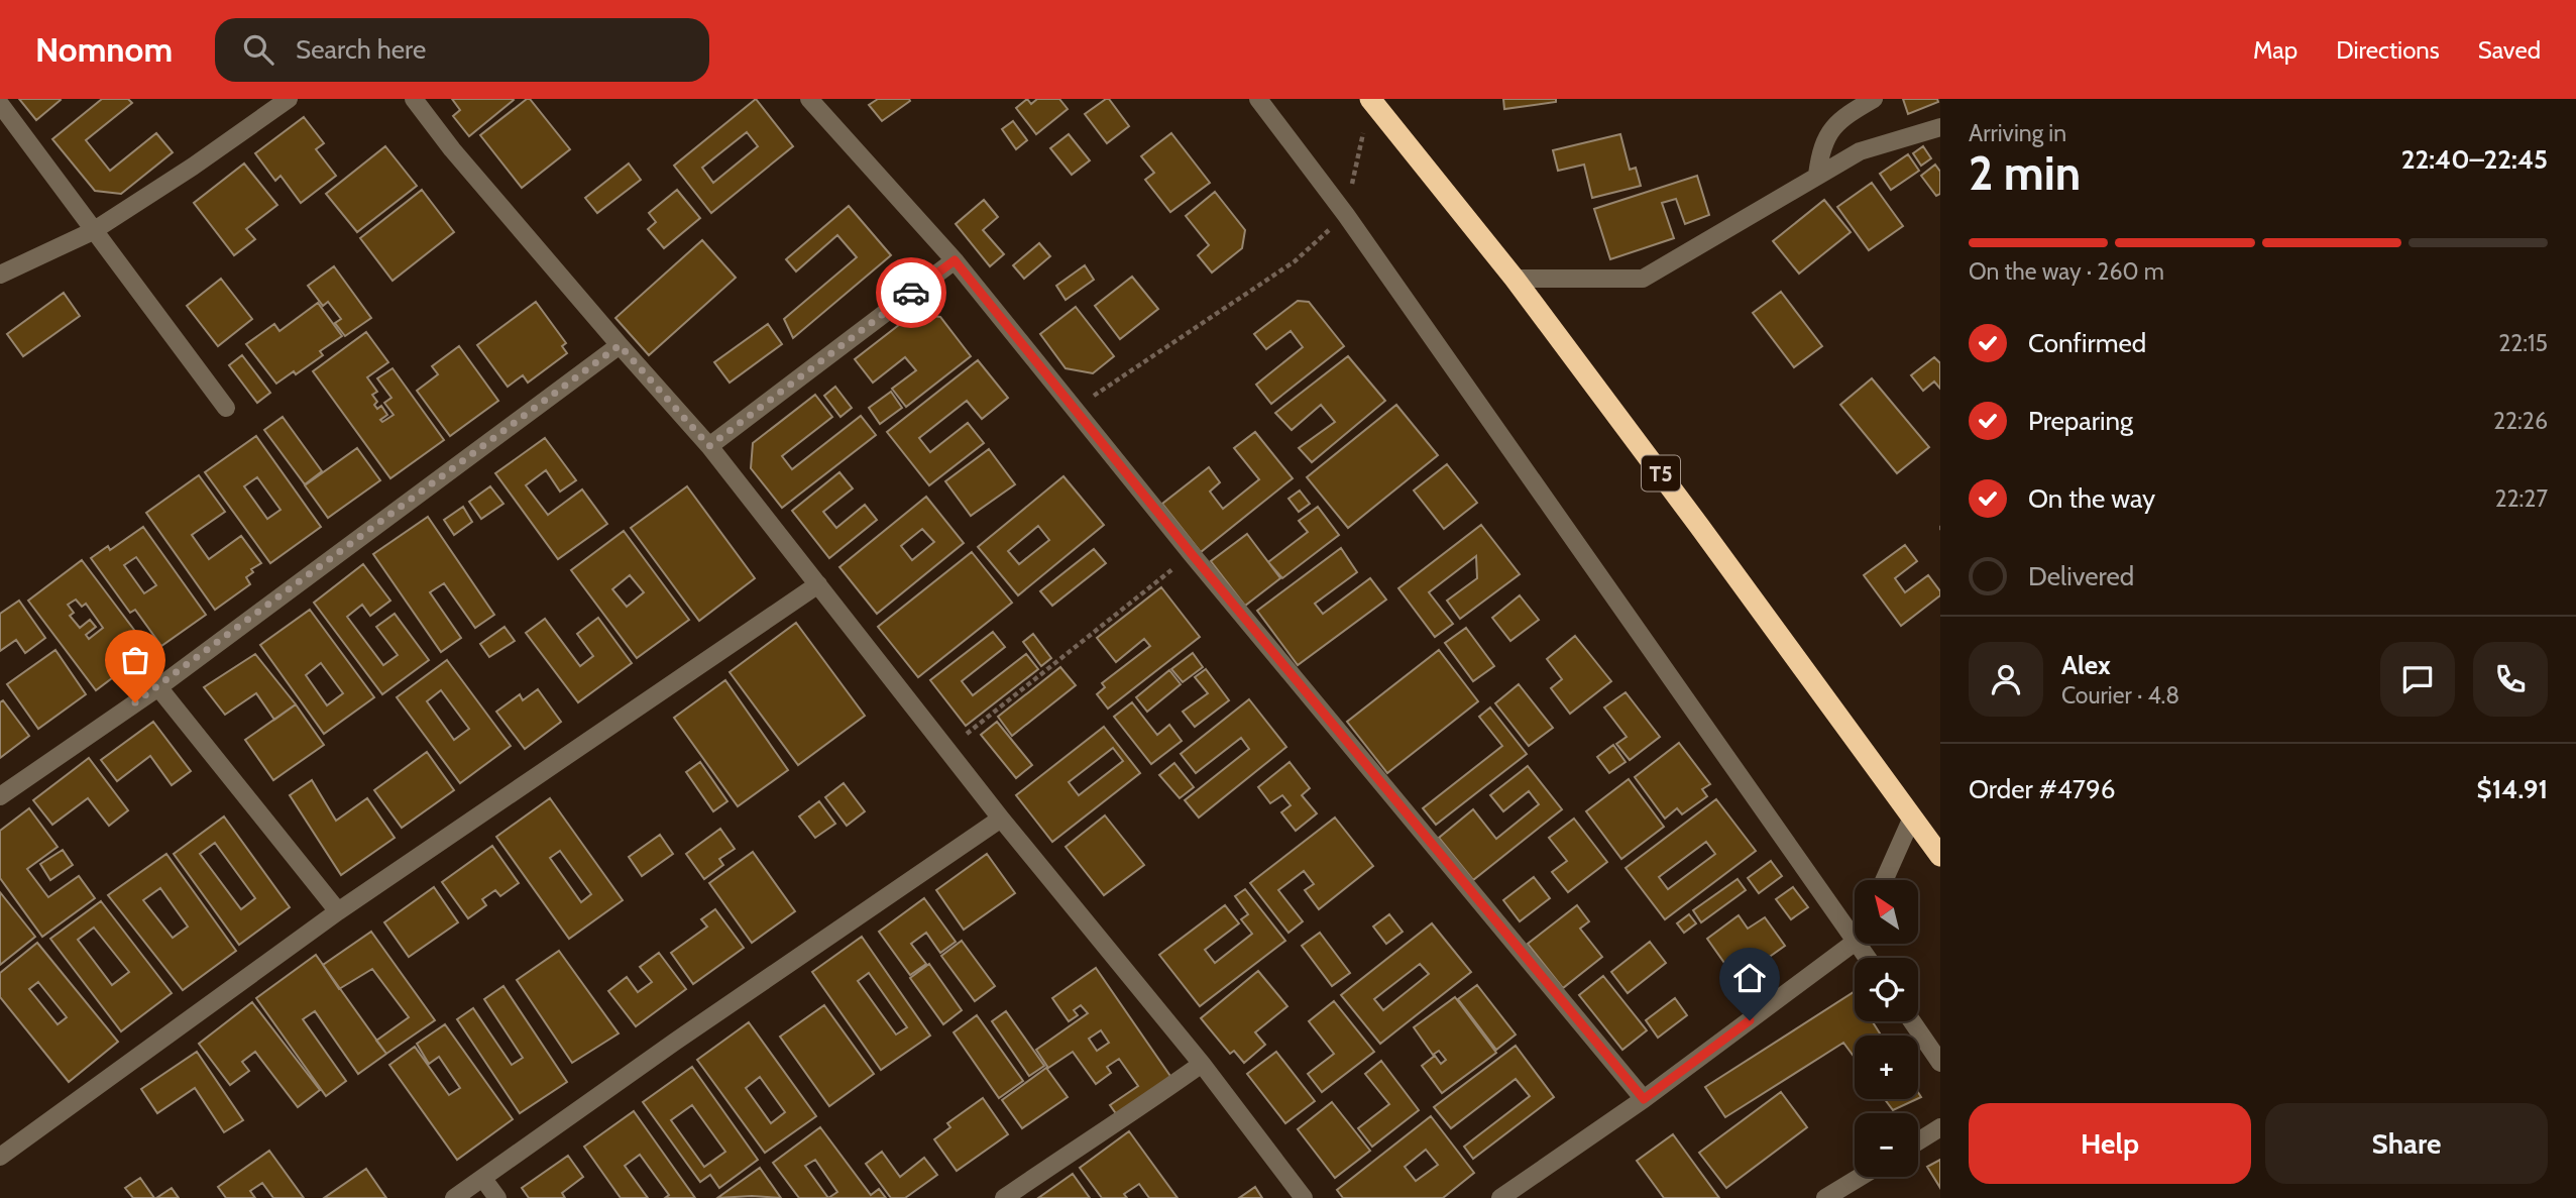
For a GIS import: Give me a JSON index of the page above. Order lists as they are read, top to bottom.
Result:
{
  "streets": {
    "highway": ["T5"]
  },
  "north": "top left",
  "page": {
    "header": "Nomnom",
    "search": "Search here",
    "nav": ["Map", "Directions", "Saved"],
    "heading": ["2 min", "Arriving in", "22:40–22:45"],
    "panel": [
      "Alex",
      "Courier · 4.8",
      "Order #4796",
      "$14.91"
    ],
    "bar": "On the way · 260 m",
    "list": [
      ["Confirmed", "22:15"],
      ["Preparing", "22:26"],
      ["On the way", "22:27"],
      "Delivered"
    ],
    "map_buttons": ["+", "−"],
    "buttons": ["Help", "Share"]
  }
}
